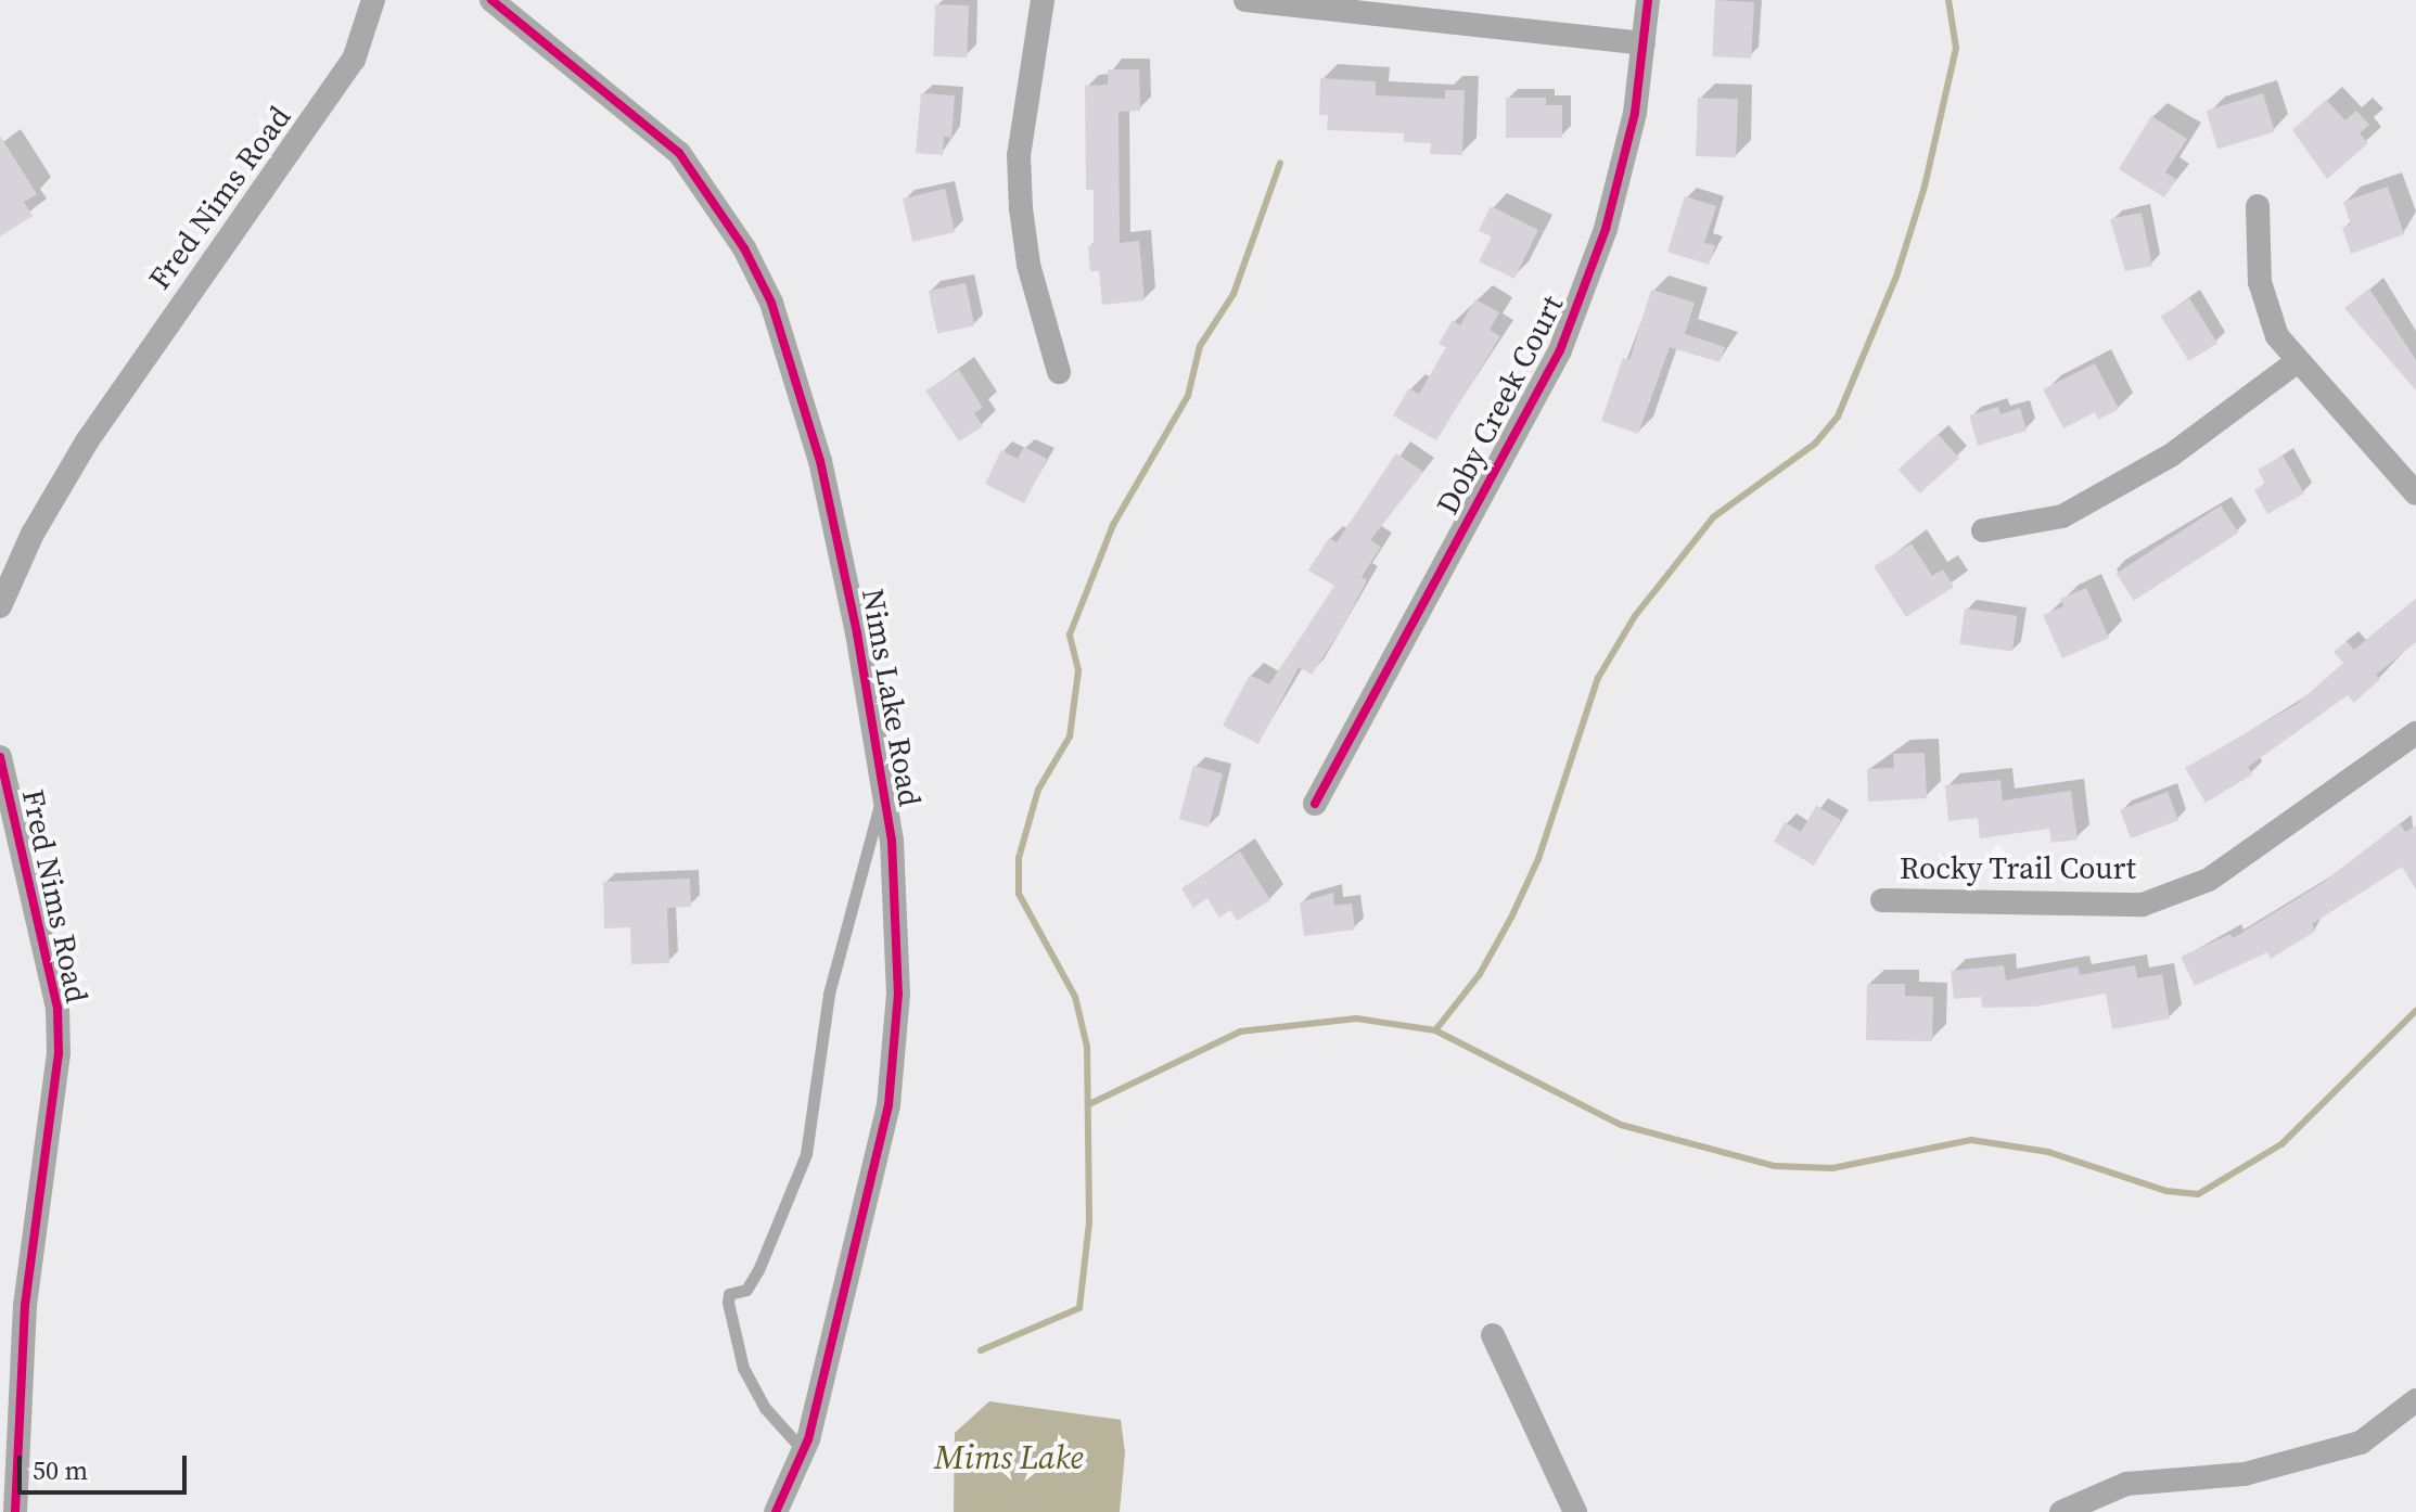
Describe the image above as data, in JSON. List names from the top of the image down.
{
  "streets": {
    "street": [
      "Fred Nims Road",
      "Doby Creek Court",
      "Nims Lake Road",
      "Rocky Trail Court"
    ]
  },
  "water": ["Mims Lake"],
  "scale_bar": "50 m"
}
